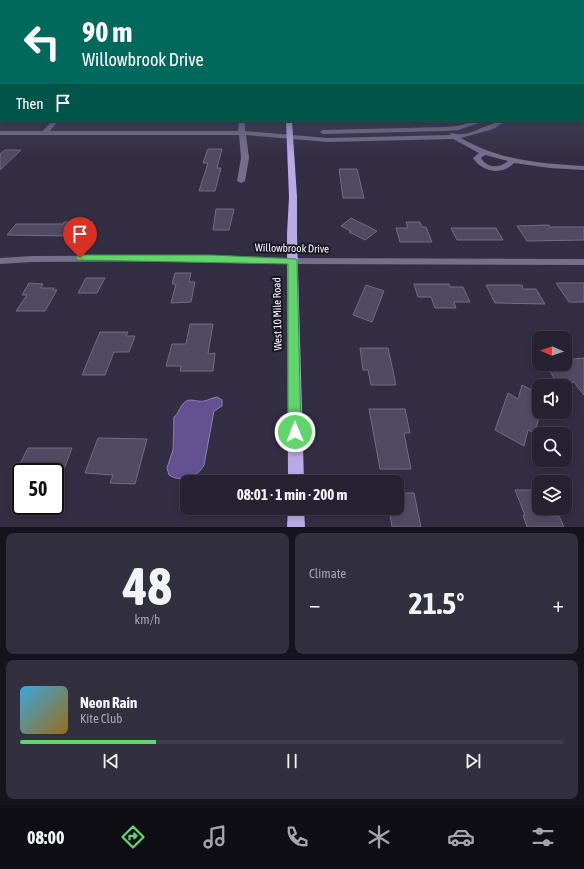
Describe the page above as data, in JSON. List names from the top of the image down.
{
  "streets": {
    "main road": ["West 10 Mile Road"],
    "street": ["Willowbrook Drive"]
  },
  "crossings": [
    ["Willowbrook Drive", "West 10 Mile Road"]
  ],
  "north": "left",
  "page": {
    "turn": ["90 m", "Willowbrook Drive"],
    "then": "Then",
    "limit": "50",
    "trip": "08:01 · 1 min · 200 m",
    "tile": [
      ["48", "km/h"],
      "Climate"
    ],
    "heat": ["−", "21.5°", "+"],
    "song": ["Neon Rain", "Kite Club"],
    "tabs": "08:00"
  }
}
